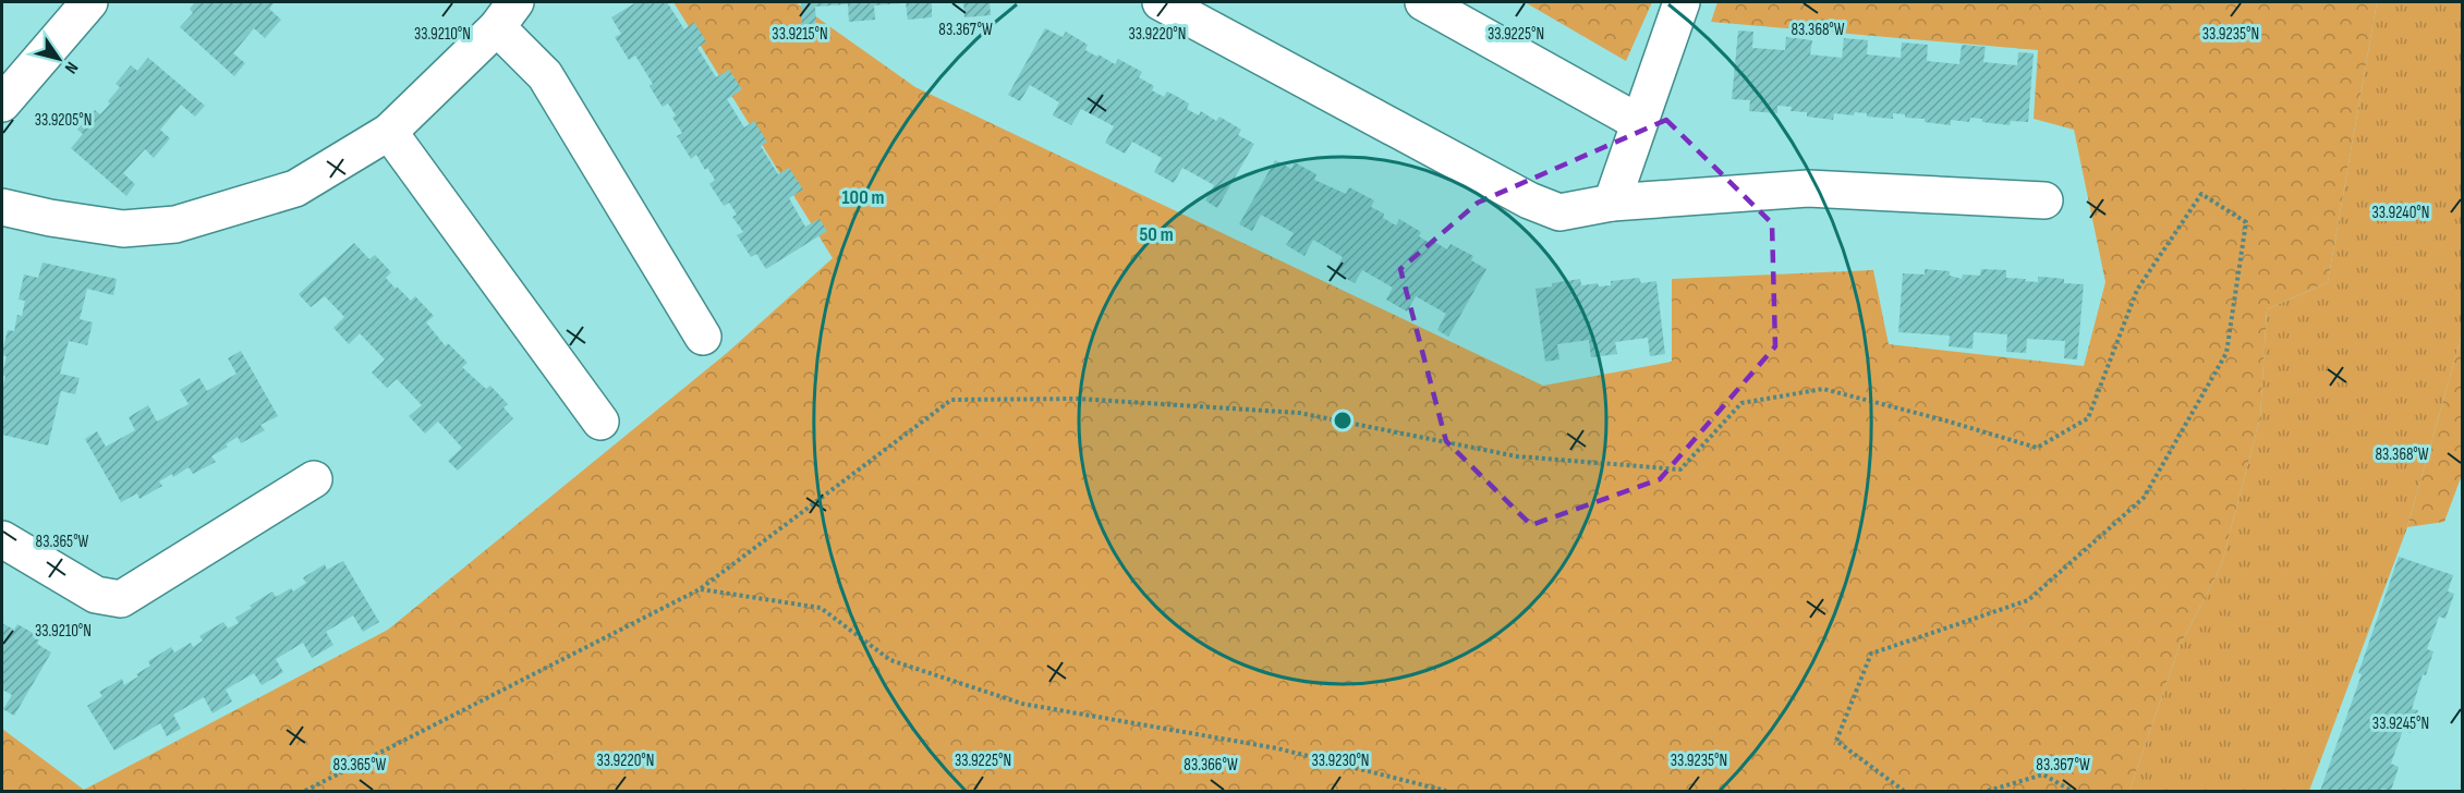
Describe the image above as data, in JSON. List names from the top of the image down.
{
  "north": "bottom right",
  "coordinates": [
    "83.367°W",
    "83.368°W",
    "33.9210°N",
    "33.9215°N",
    "33.9220°N",
    "33.9225°N",
    "33.9235°N",
    "33.9205°N",
    "33.9240°N",
    "83.365°W",
    "33.9245°N",
    "33.9230°N",
    "83.366°W"
  ],
  "rings": ["100 m", "50 m"]
}
